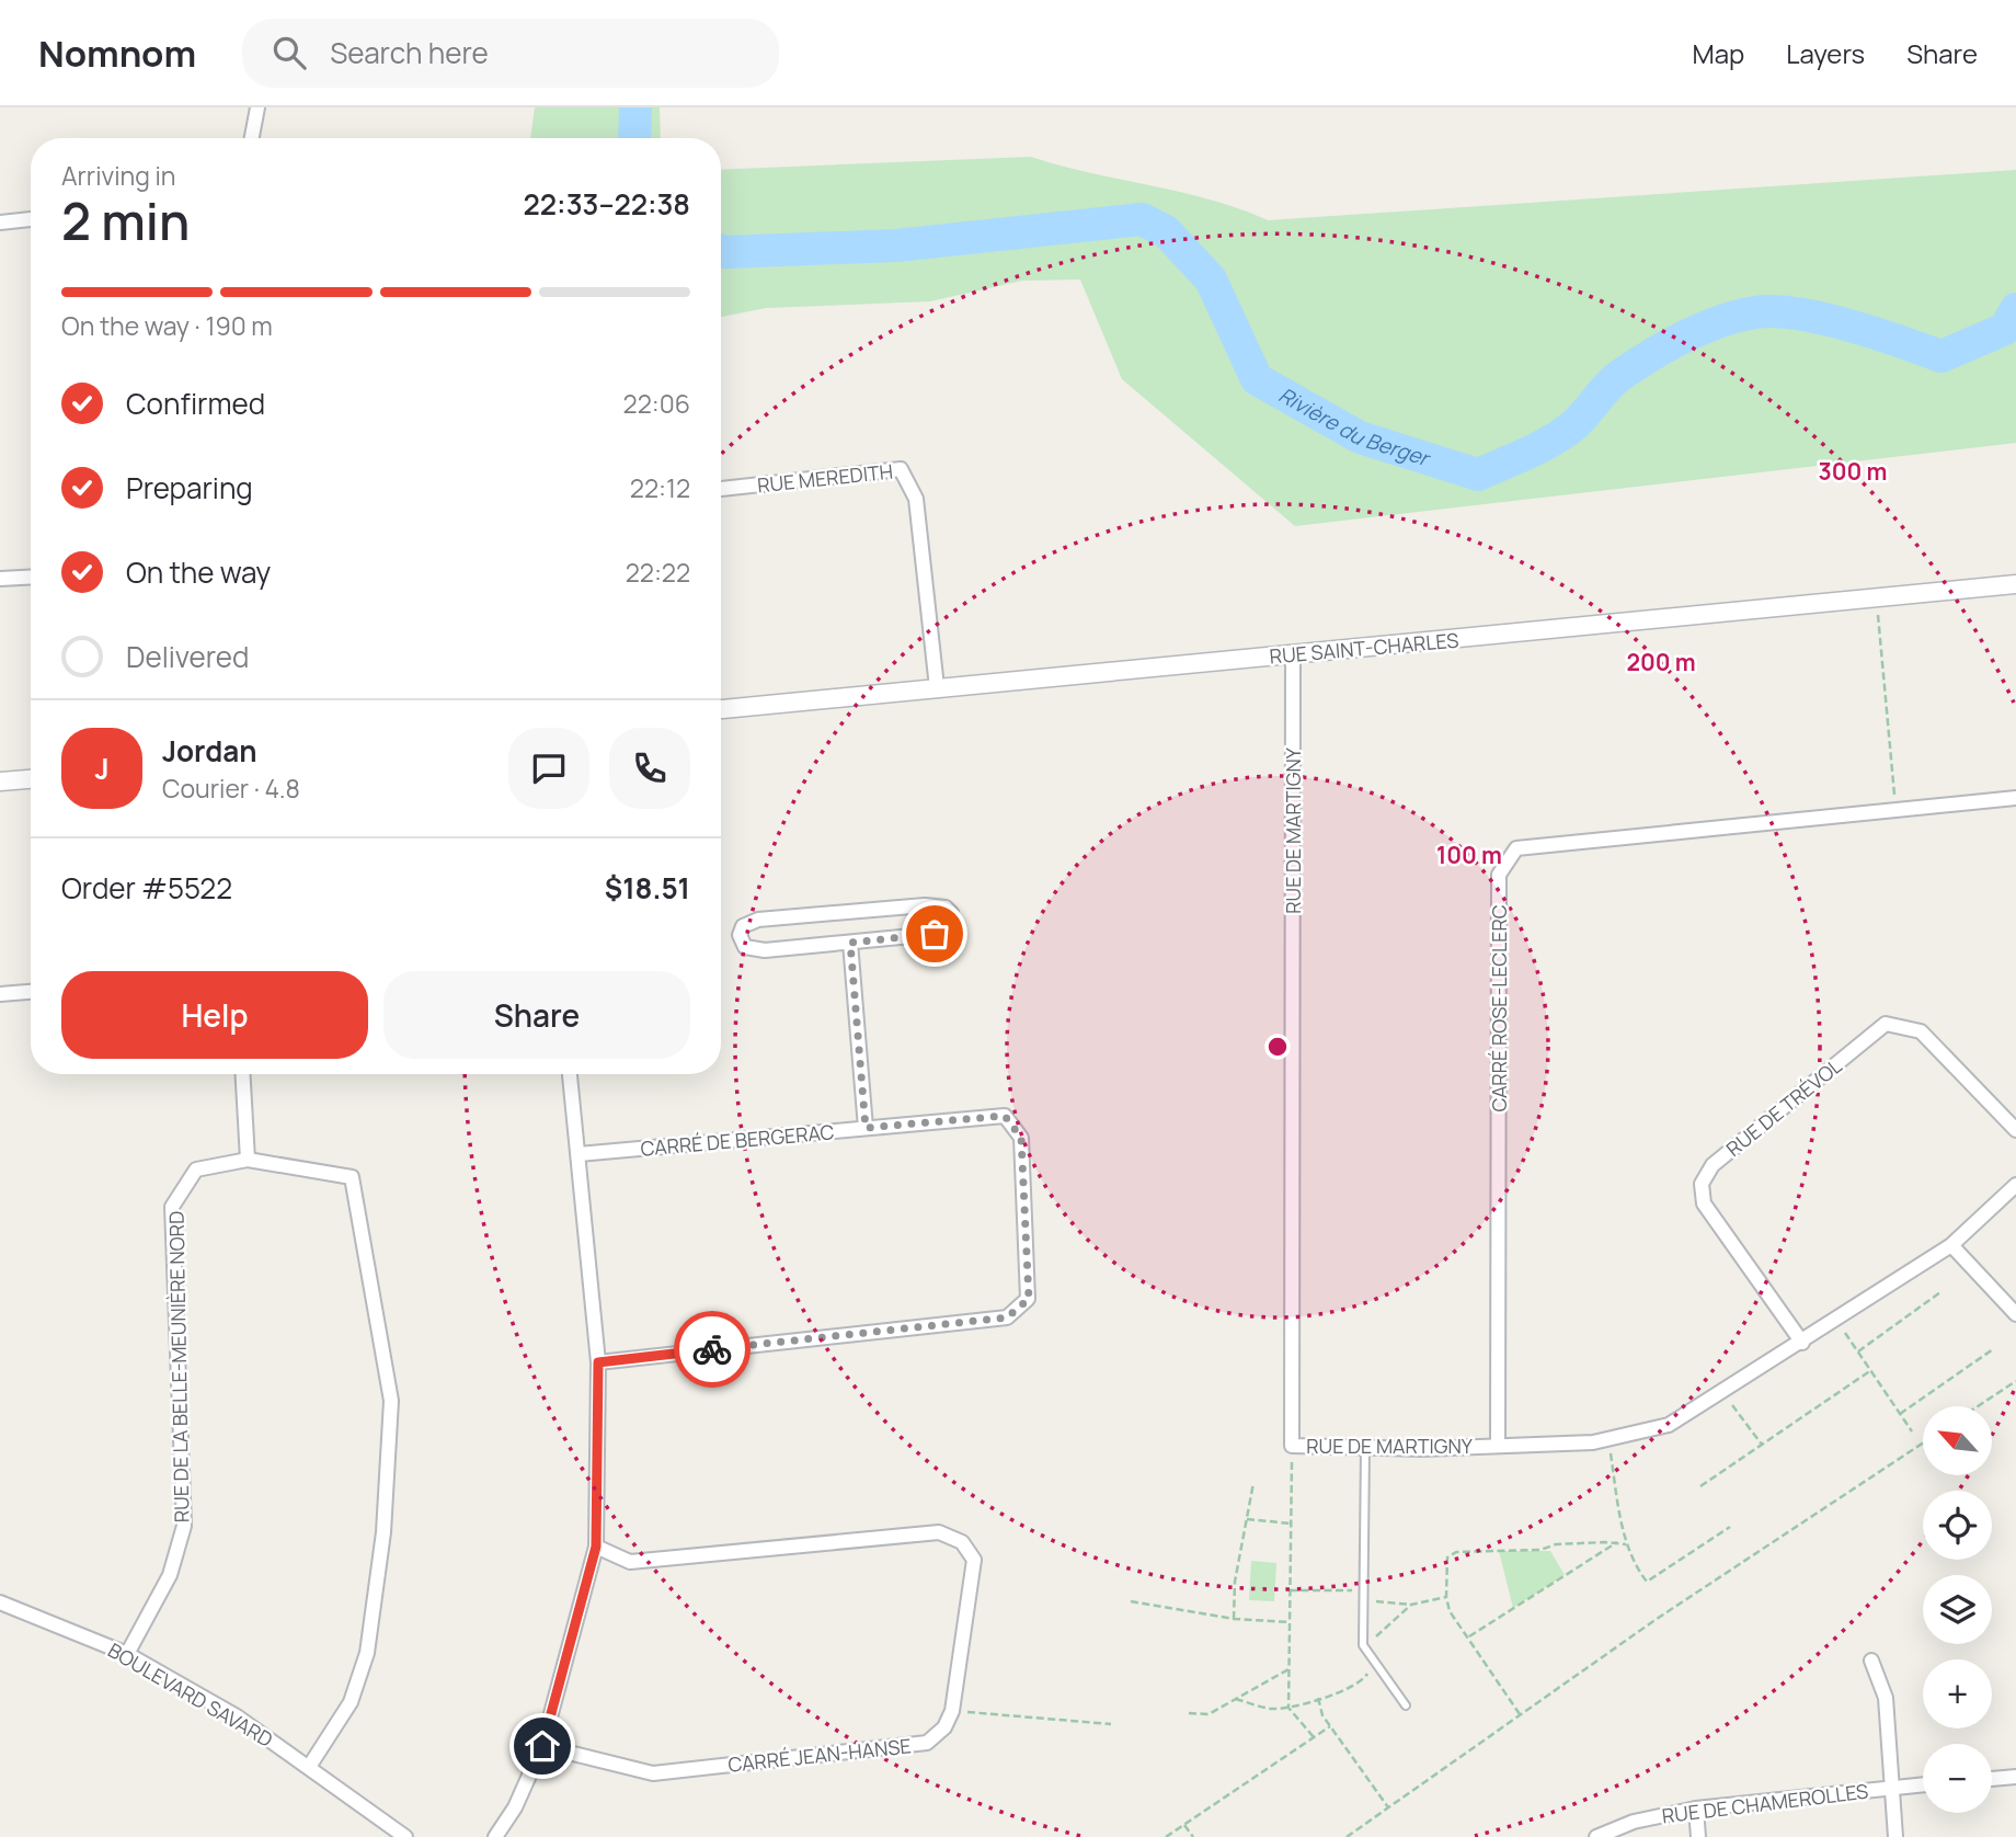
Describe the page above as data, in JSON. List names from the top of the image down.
{
  "streets": {
    "street": [
      "RUE MEREDITH",
      "RUE SAINT-CHARLES",
      "RUE DE MARTIGNY",
      "CARRÉ ROSE-LECLERC",
      "RUE DE TRÉVOL",
      "CARRÉ DE BERGERAC",
      "RUE DE LA BELLE-MEUNIÈRE NORD",
      "BOULEVARD SAVARD",
      "CARRÉ JEAN-HANSE",
      "RUE DE CHAMEROLLES"
    ]
  },
  "crossings": [
    ["RUE MEREDITH", "RUE SAINT-CHARLES"],
    ["RUE SAINT-CHARLES", "RUE DE MARTIGNY"],
    ["RUE DE MARTIGNY", "CARRÉ ROSE-LECLERC"],
    ["RUE DE MARTIGNY", "RUE DE TRÉVOL"],
    ["RUE DE LA BELLE-MEUNIÈRE NORD", "BOULEVARD SAVARD"]
  ],
  "water": ["Rivière du Berger"],
  "north": "top left",
  "page": {
    "header": "Nomnom",
    "search": "Search here",
    "nav": ["Map", "Layers", "Share"],
    "heading": ["2 min", "Arriving in", "22:33–22:38"],
    "panel": [
      "Jordan",
      "Courier · 4.8",
      "Order #5522",
      "$18.51"
    ],
    "bar": "On the way · 190 m",
    "list": [
      ["Confirmed", "22:06"],
      ["Preparing", "22:12"],
      ["On the way", "22:22"],
      "Delivered"
    ],
    "round": "J",
    "buttons": ["Help", "Share"],
    "map_buttons": ["+", "−"]
  },
  "rings": ["300 m", "200 m", "100 m"]
}
